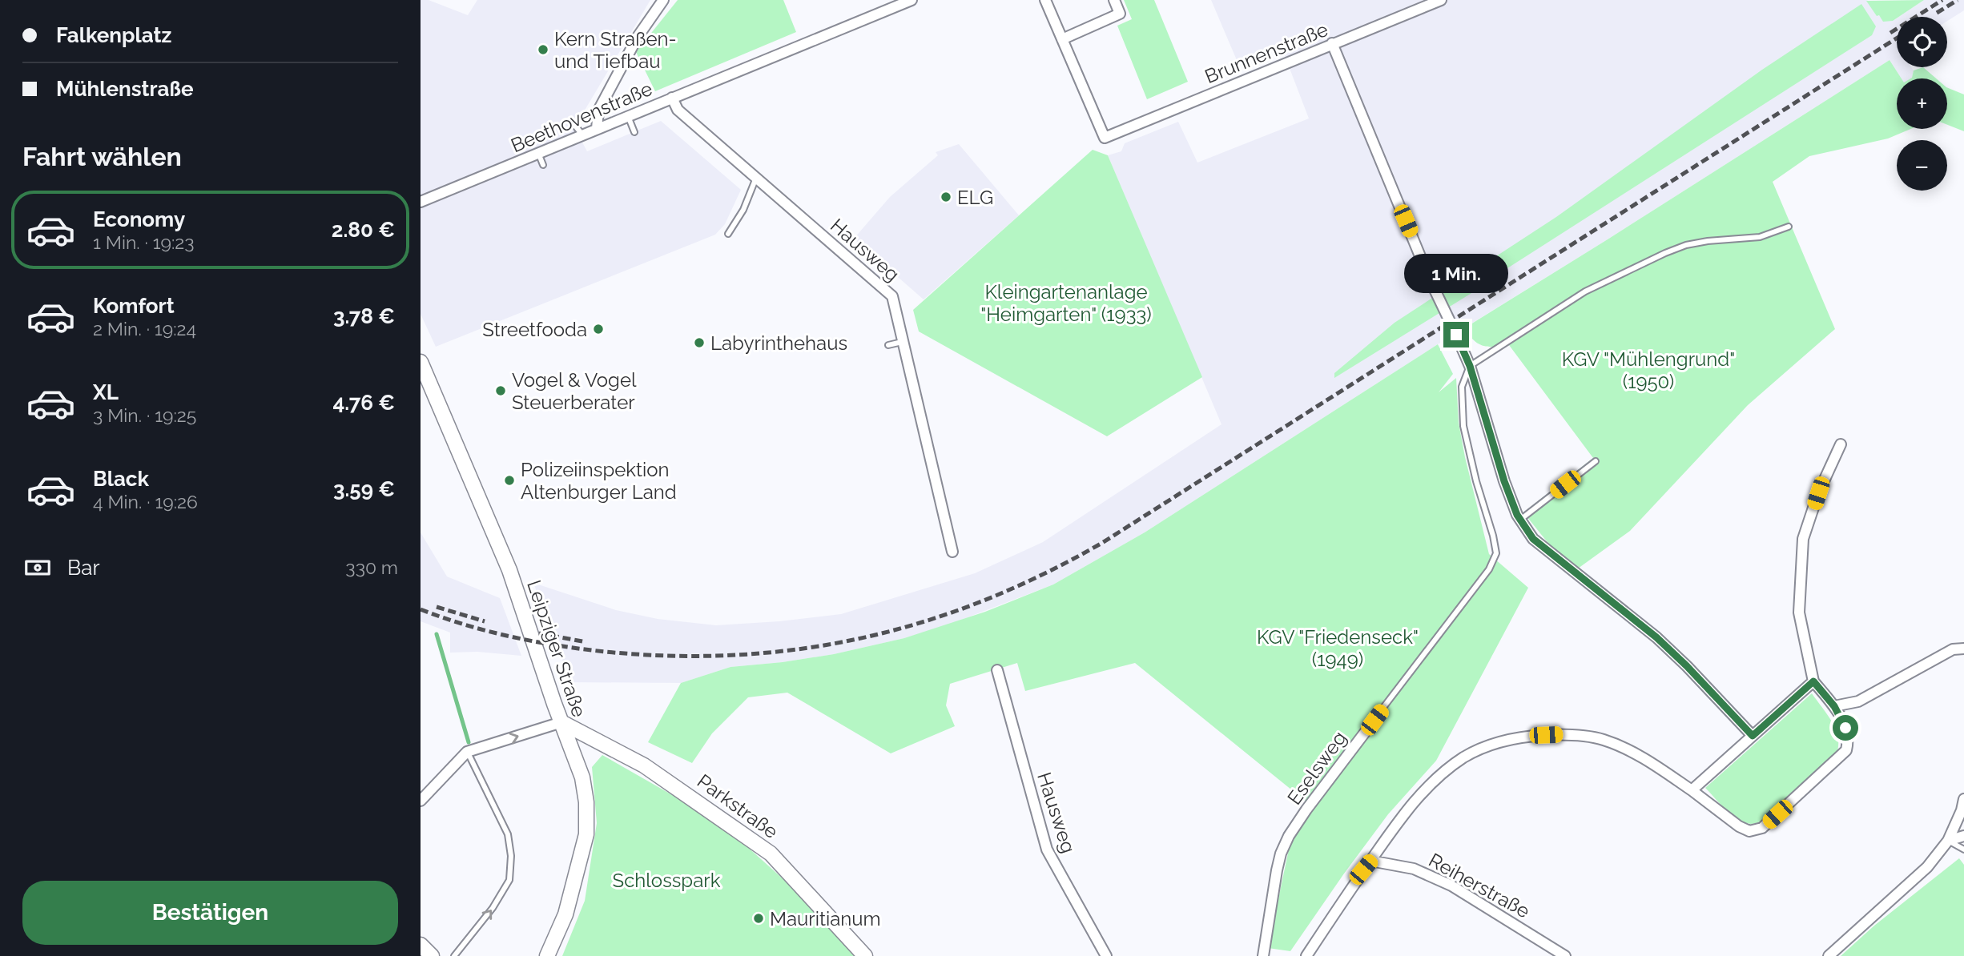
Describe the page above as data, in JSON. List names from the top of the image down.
{
  "streets": {
    "street": [
      "Brunnenstraße",
      "Beethovenstraße",
      "Hausweg",
      "Leipziger Straße",
      "Eselsweg",
      "Parkstraße",
      "Reiherstraße"
    ]
  },
  "crossings": [
    ["Beethovenstraße", "Hausweg"],
    ["Leipziger Straße", "Parkstraße"]
  ],
  "parks": [
    "Kleingartenanlage \"Heimgarten\" (1933)",
    "KGV \"Mühlengrund\" (1950)",
    "KGV \"Friedenseck\" (1949)",
    "Schlosspark"
  ],
  "places": [
    "Kern Straßen- und Tiefbau",
    "ELG",
    "Streetfooda",
    "Labyrinthehaus",
    "Vogel & Vogel Steuerberater",
    "Polizeiinspektion Altenburger Land",
    "Mauritianum"
  ],
  "page": {
    "banner": ["Falkenplatz", "Mühlenstraße"],
    "map_buttons": ["+", "−"],
    "heading": "Fahrt wählen",
    "list": [
      {
        "name": "Economy",
        "note": "1 Min. · 19:23",
        "value": "2.80 €"
      },
      {
        "name": "Komfort",
        "note": "2 Min. · 19:24",
        "value": "3.78 €"
      },
      {
        "name": "XL",
        "note": "3 Min. · 19:25",
        "value": "4.76 €"
      },
      {
        "name": "Black",
        "note": "4 Min. · 19:26",
        "value": "3.59 €"
      }
    ],
    "bubble": "1 Min.",
    "pay": ["Bar", "330 m"],
    "buttons": "Bestätigen"
  }
}
